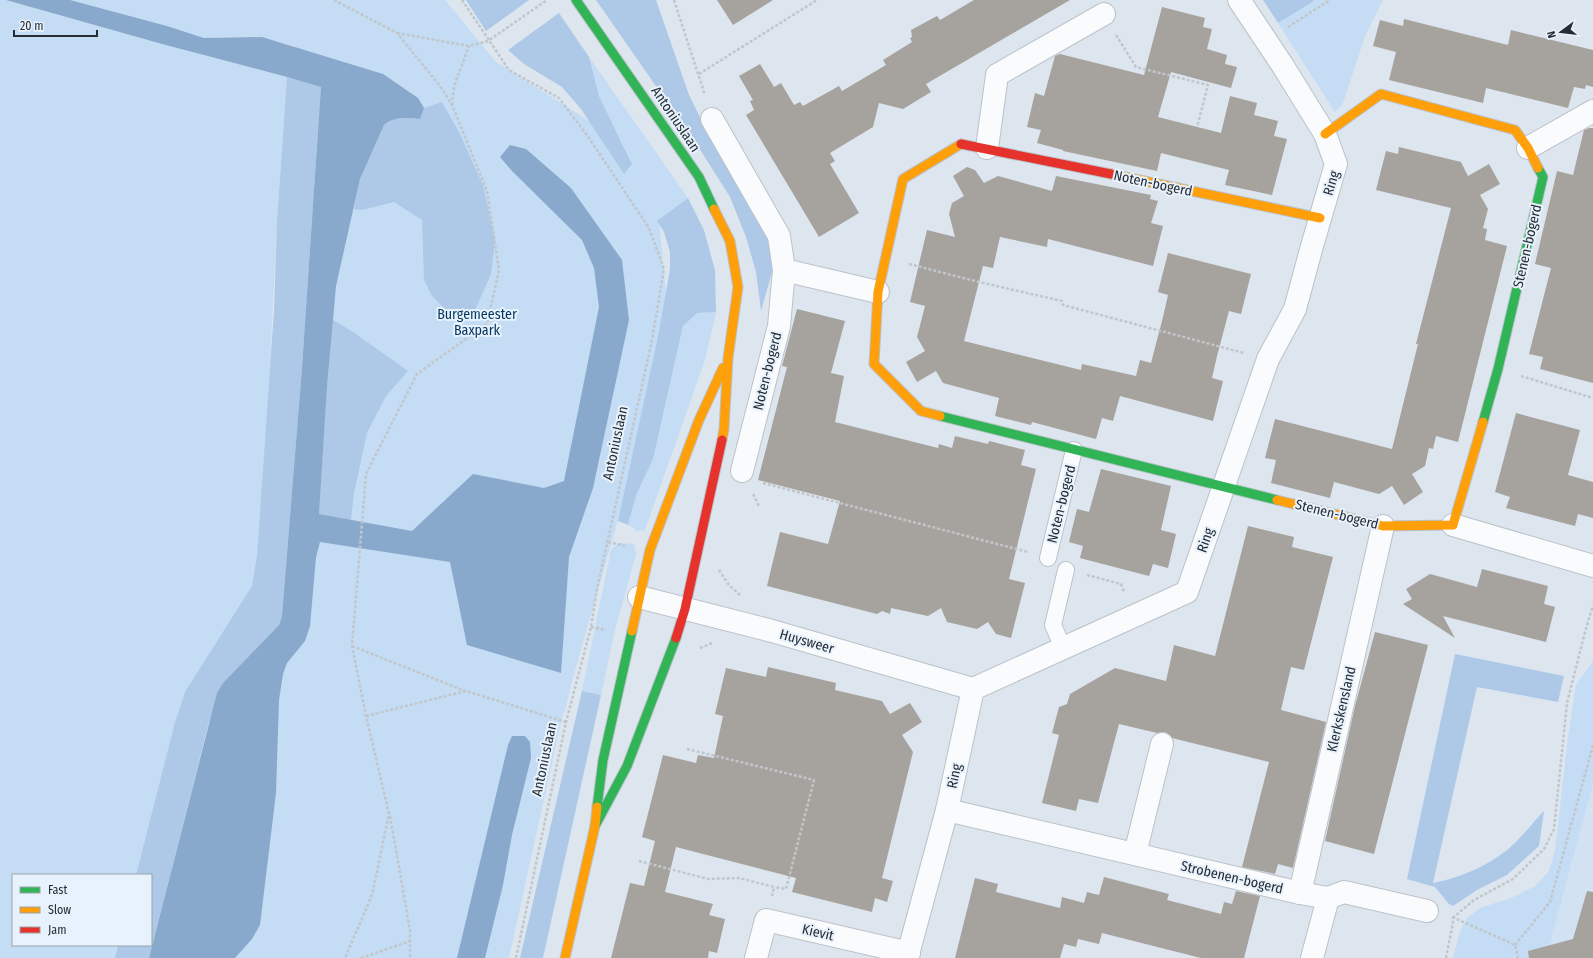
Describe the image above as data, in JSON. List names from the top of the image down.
{
  "streets": {
    "street": [
      "Antoniuslaan",
      "Noten-bogerd",
      "Ring",
      "Stenen-bogerd",
      "Huysweer",
      "Klerkskensland",
      "Strobenen-bogerd",
      "Kievit"
    ]
  },
  "crossings": [
    ["Antoniuslaan", "Huysweer"],
    ["Noten-bogerd", "Ring"],
    ["Noten-bogerd", "Stenen-bogerd"],
    ["Ring", "Stenen-bogerd"],
    ["Ring", "Huysweer"],
    ["Ring", "Strobenen-bogerd"],
    ["Ring", "Kievit"],
    ["Stenen-bogerd", "Klerkskensland"],
    ["Klerkskensland", "Strobenen-bogerd"]
  ],
  "parks": ["Burgemeester Baxpark"],
  "legend": ["Fast", "Slow", "Jam"],
  "scale_bar": "20 m",
  "north": "left"
}
